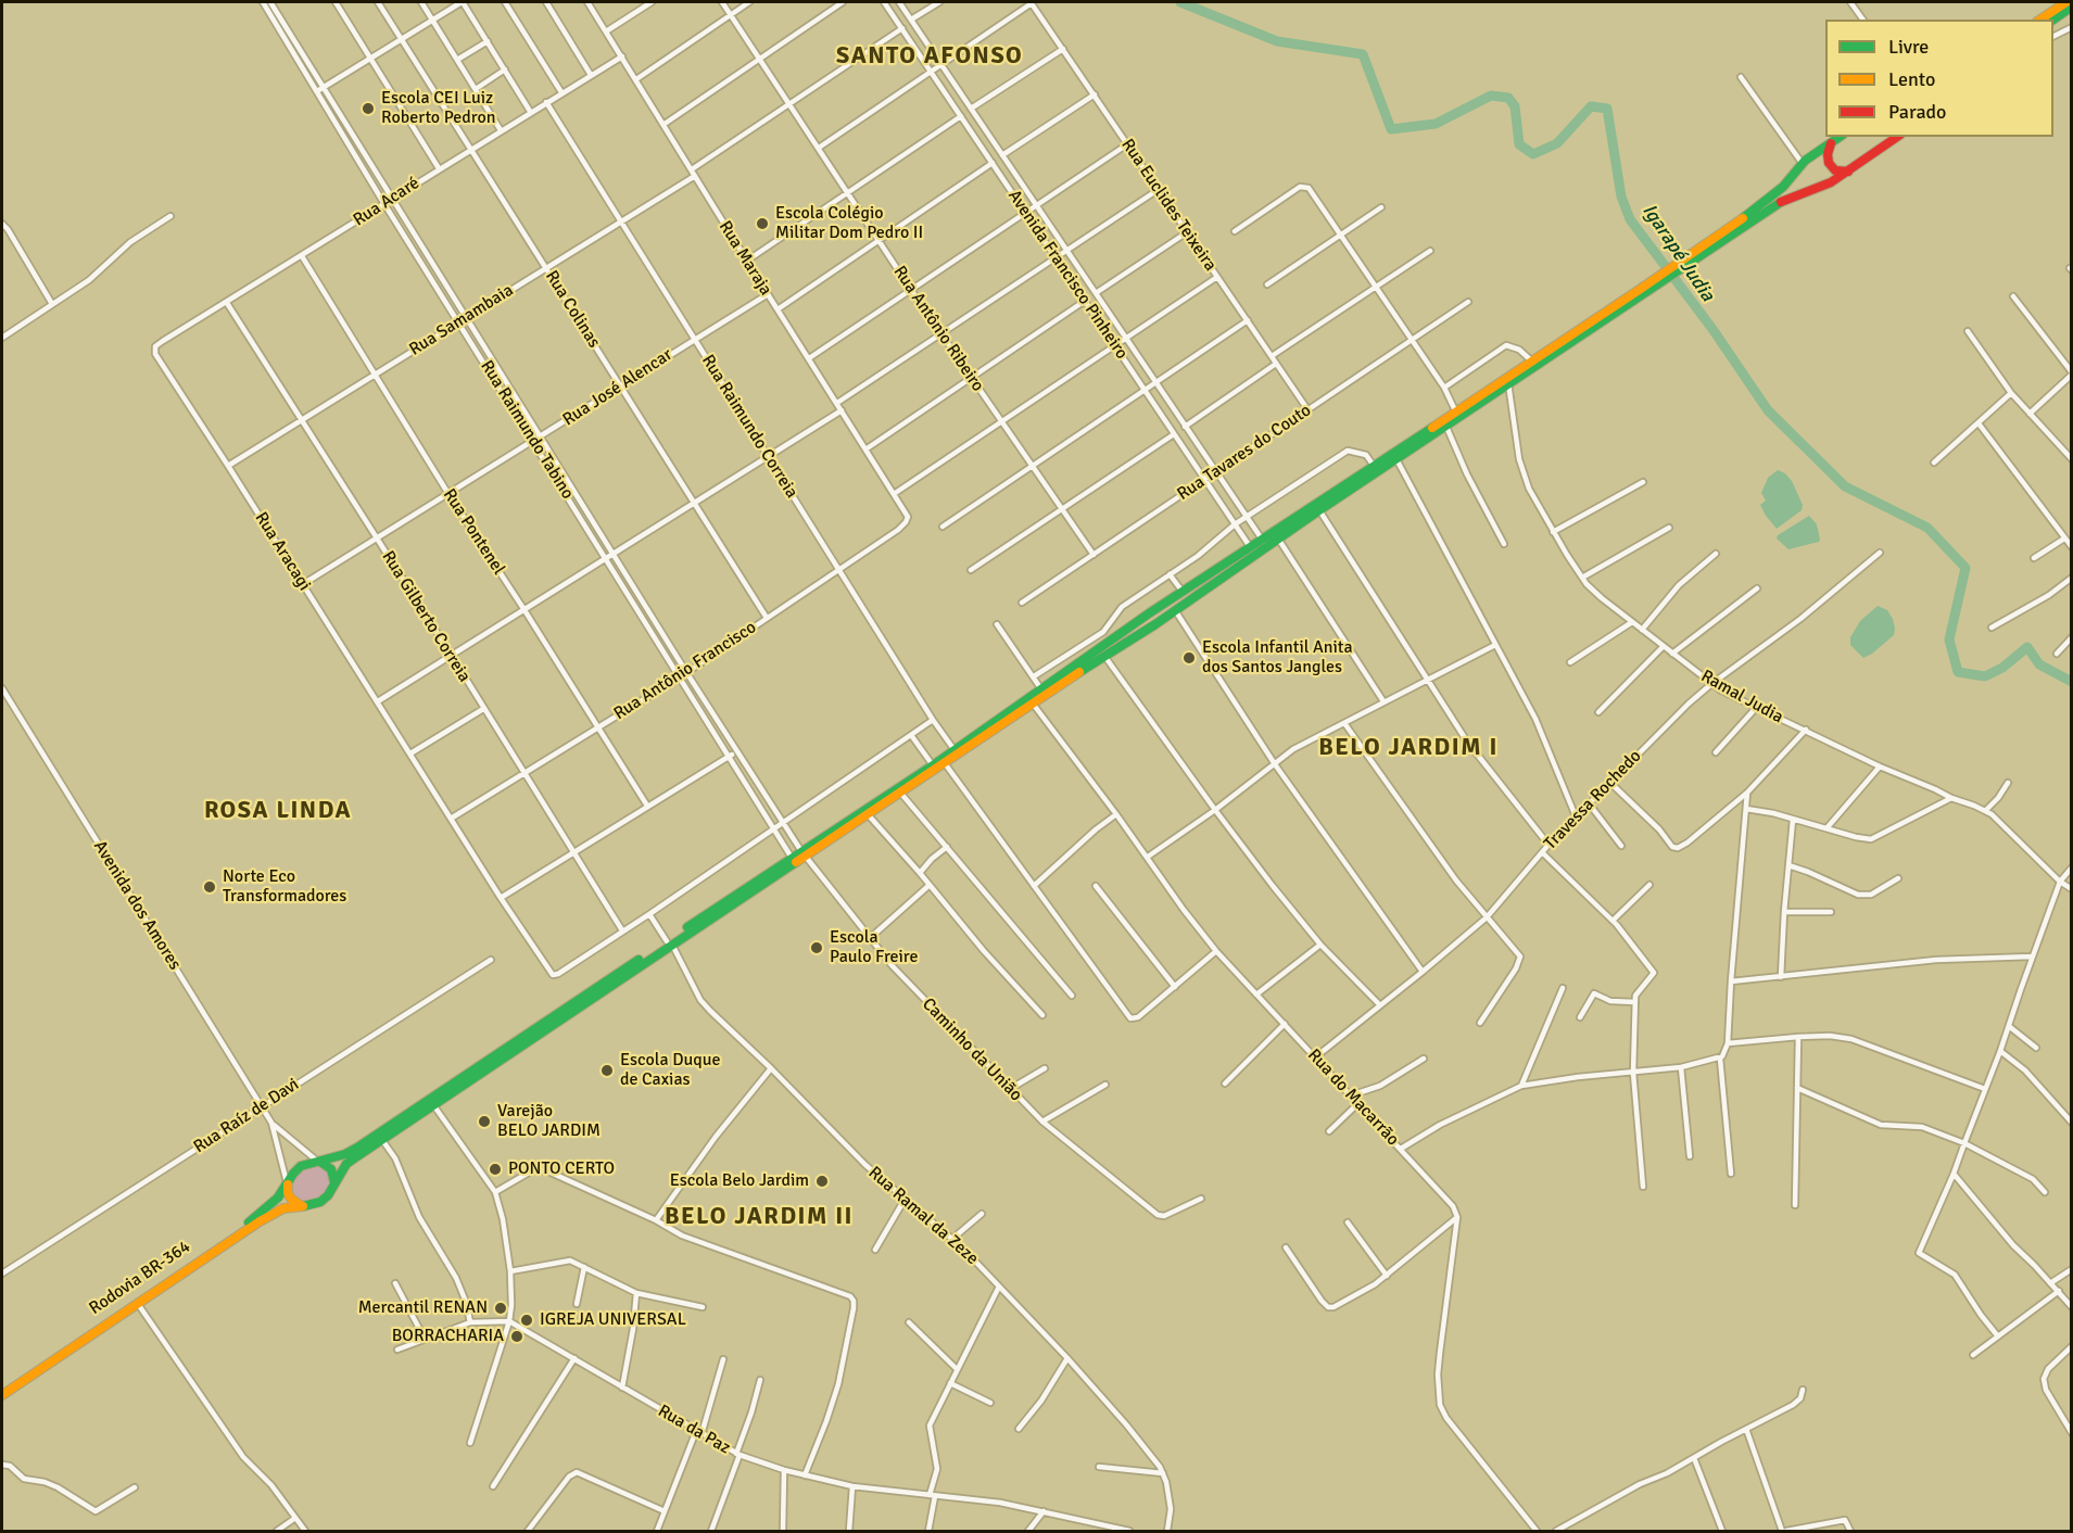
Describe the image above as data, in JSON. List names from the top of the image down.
{
  "streets": {
    "highway": ["Rodovia BR-364"],
    "street": [
      "Rua Acaré",
      "Rua Euclides Teixeira",
      "Rua Maraja",
      "Avenida Francisco Pinheiro",
      "Rua Colinas",
      "Rua Samambaia",
      "Rua Antônio Ribeiro",
      "Rua José Alencar",
      "Rua Raimundo Correia",
      "Rua Raimundo Tabino",
      "Rua Tavares do Couto",
      "Rua Pontenel",
      "Rua Aracagi",
      "Rua Gilberto Correia",
      "Rua Antônio Francisco",
      "Ramal Judia",
      "Travessa Rochedo",
      "Avenida dos Amores",
      "Caminho da União",
      "Rua do Macarrão",
      "Rua Raíz de Davi",
      "Rua Ramal da Zeze",
      "Rua da Paz"
    ]
  },
  "crossings": [
    ["Rua Acaré", "Rua Maraja"],
    ["Rua Acaré", "Rua Colinas"],
    ["Rua Acaré", "Rua Raimundo Correia"],
    ["Rua Acaré", "Rua Raimundo Tabino"],
    ["Rua Acaré", "Rua Pontenel"],
    ["Rua Acaré", "Rua Aracagi"],
    ["Rua Acaré", "Rua Gilberto Correia"],
    ["Rua Euclides Teixeira", "Rua Tavares do Couto"],
    ["Rua Maraja", "Rua Samambaia"],
    ["Rua Maraja", "Rua José Alencar"],
    ["Rua Maraja", "Rua Antônio Francisco"],
    ["Avenida Francisco Pinheiro", "Rua Tavares do Couto"],
    ["Rua Colinas", "Rua Samambaia"],
    ["Rua Colinas", "Rua José Alencar"],
    ["Rua Colinas", "Rua Antônio Francisco"],
    ["Rua Samambaia", "Rua Raimundo Correia"],
    ["Rua Samambaia", "Rua Raimundo Tabino"],
    ["Rua Samambaia", "Rua Pontenel"],
    ["Rua Samambaia", "Rua Aracagi"],
    ["Rua Samambaia", "Rua Gilberto Correia"],
    ["Rua Antônio Ribeiro", "Rua Tavares do Couto"],
    ["Rua José Alencar", "Rua Raimundo Correia"],
    ["Rua José Alencar", "Rua Raimundo Tabino"],
    ["Rua José Alencar", "Rua Pontenel"],
    ["Rua José Alencar", "Rua Aracagi"],
    ["Rua José Alencar", "Rua Gilberto Correia"],
    ["Rua Raimundo Correia", "Rua Antônio Francisco"],
    ["Rua Raimundo Tabino", "Rua Antônio Francisco"],
    ["Rua Raimundo Tabino", "Caminho da União"],
    ["Rua Pontenel", "Rua Antônio Francisco"],
    ["Rua Aracagi", "Rua Gilberto Correia"],
    ["Rua Aracagi", "Rua Antônio Francisco"],
    ["Rua Gilberto Correia", "Rua Antônio Francisco"],
    ["Ramal Judia", "Travessa Rochedo"],
    ["Travessa Rochedo", "Rua do Macarrão"],
    ["Avenida dos Amores", "Rua Raíz de Davi"],
    ["Avenida dos Amores", "Rodovia BR-364"]
  ],
  "districts": [
    "SANTO AFONSO",
    "BELO JARDIM I",
    "ROSA LINDA",
    "BELO JARDIM II"
  ],
  "water": ["Igarapé Judia"],
  "places": [
    "Escola CEI Luiz Roberto Pedron",
    "Escola Colégio Militar Dom Pedro II",
    "Escola Infantil Anita dos Santos Jangles",
    "Norte Eco Transformadores",
    "Escola Paulo Freire",
    "Escola Duque de Caxias",
    "Varejão BELO JARDIM",
    "PONTO CERTO",
    "Escola Belo Jardim",
    "Mercantil RENAN",
    "IGREJA UNIVERSAL",
    "BORRACHARIA"
  ],
  "legend": ["Livre", "Lento", "Parado"]
}
